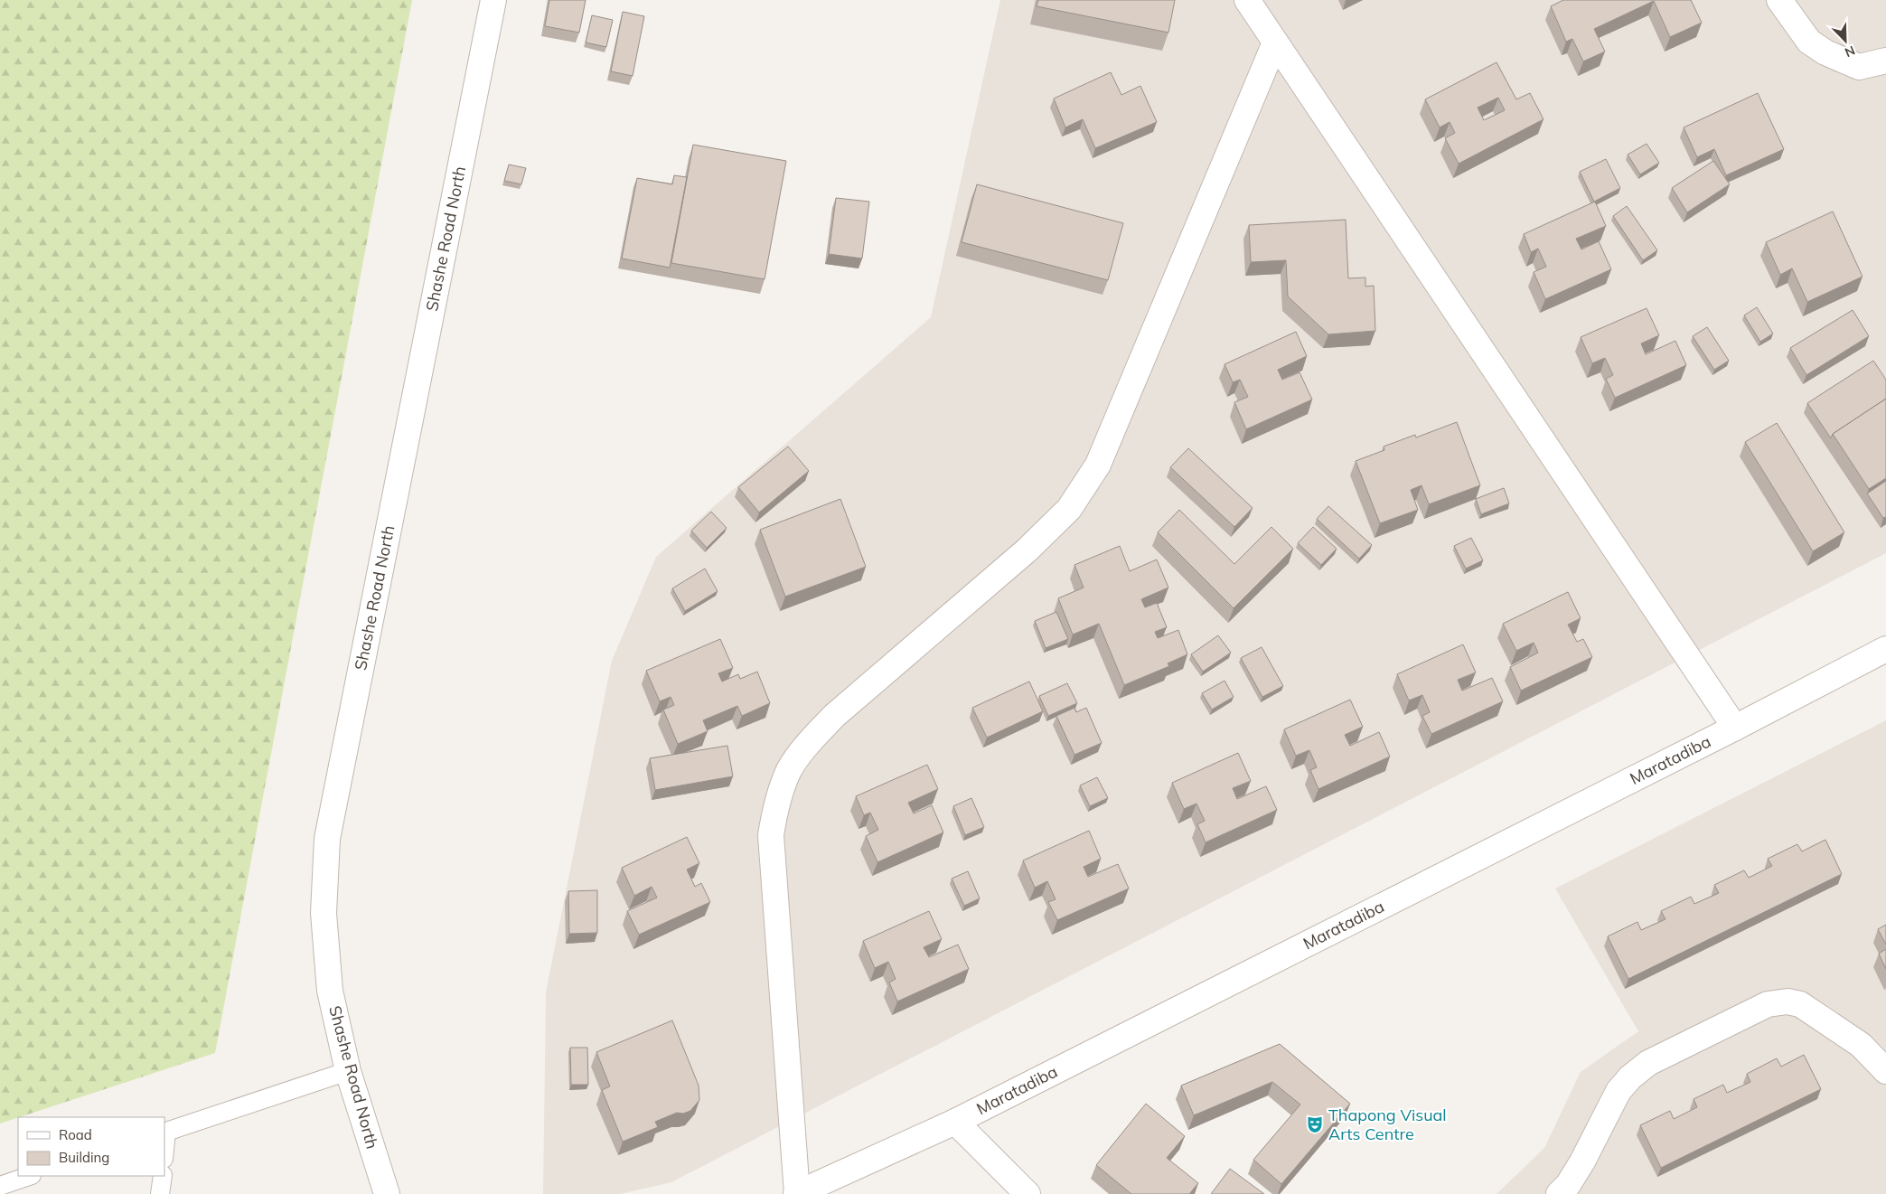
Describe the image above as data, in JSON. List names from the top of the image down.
{
  "streets": {
    "street": ["Shashe Road North", "Maratadiba"]
  },
  "places": {
    "theatre": ["Thapong Visual Arts Centre"]
  },
  "legend": ["Road", "Building"],
  "north": "bottom right"
}
